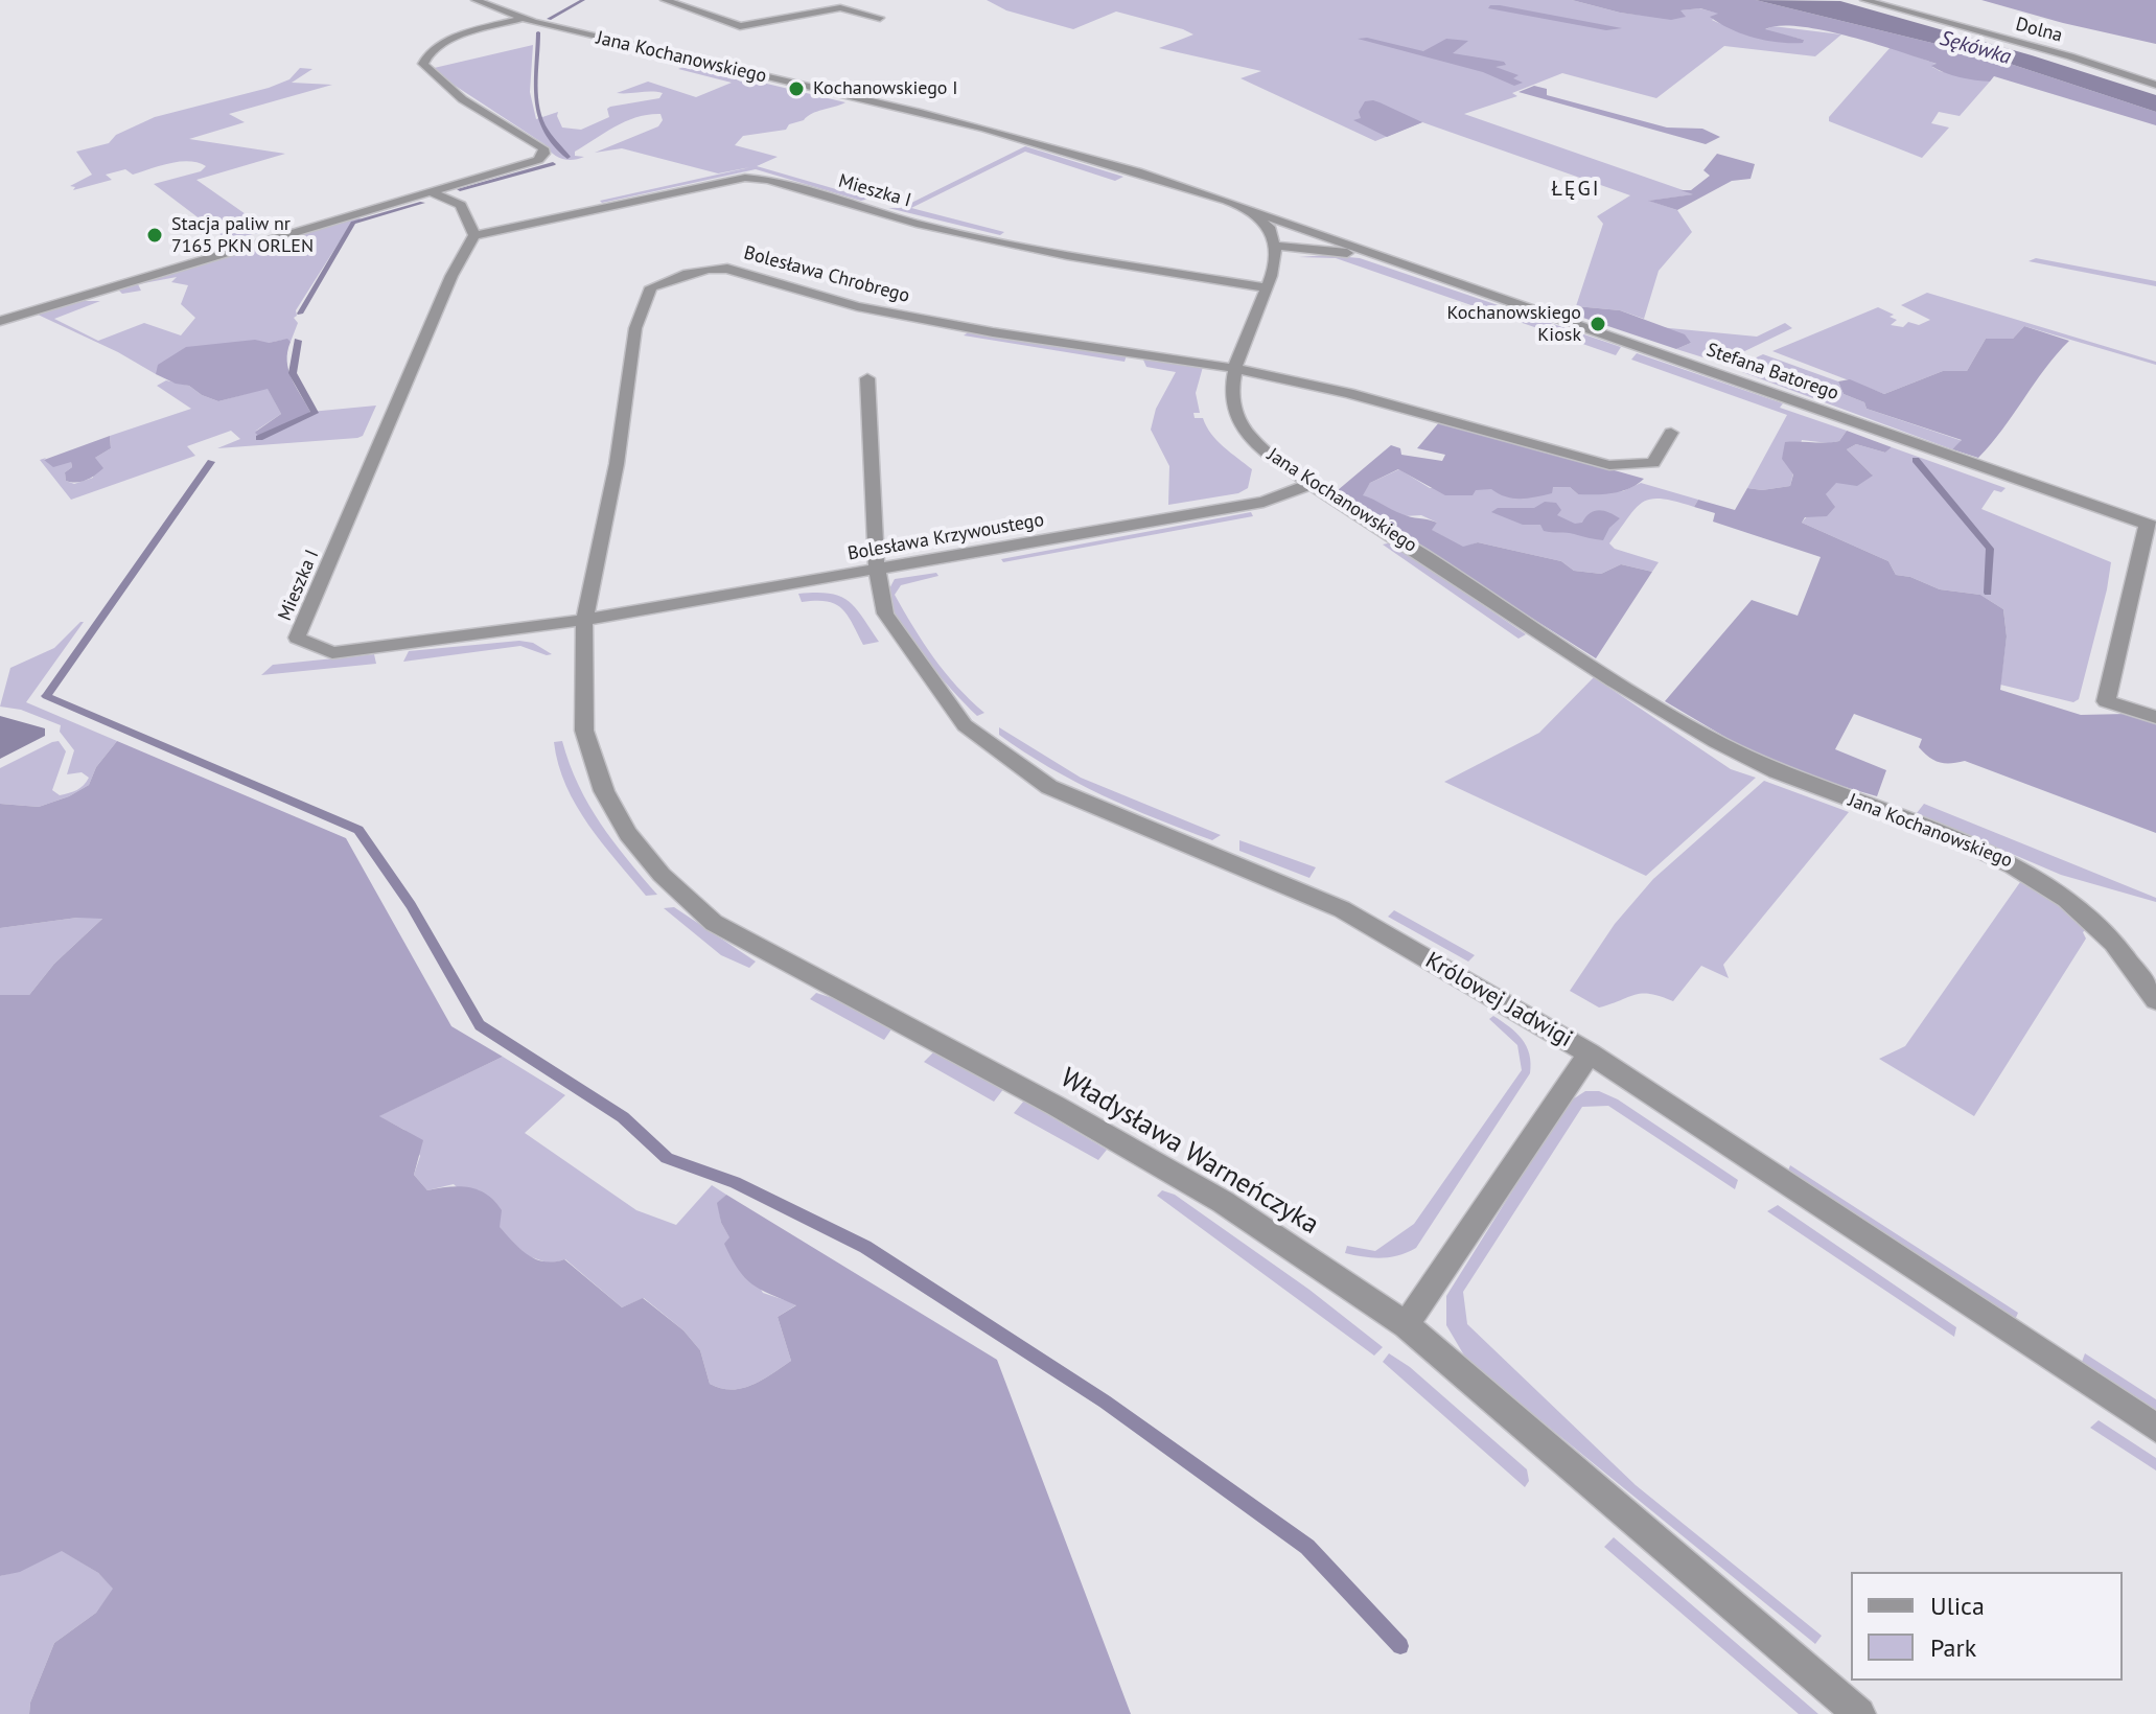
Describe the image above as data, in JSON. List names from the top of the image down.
{
  "streets": {
    "street": [
      "Dolna",
      "Jana Kochanowskiego",
      "Mieszka I",
      "Bolesława Chrobrego",
      "Stefana Batorego",
      "Bolesława Krzywoustego",
      "Królowej Jadwigi",
      "Władysława Warneńczyka"
    ]
  },
  "crossings": [
    ["Jana Kochanowskiego", "Mieszka I"],
    ["Jana Kochanowskiego", "Bolesława Chrobrego"],
    ["Jana Kochanowskiego", "Stefana Batorego"],
    ["Jana Kochanowskiego", "Bolesława Krzywoustego"],
    ["Mieszka I", "Bolesława Chrobrego"],
    ["Mieszka I", "Bolesława Krzywoustego"],
    ["Mieszka I", "Władysława Warneńczyka"],
    ["Bolesława Chrobrego", "Bolesława Krzywoustego"],
    ["Bolesława Chrobrego", "Władysława Warneńczyka"],
    ["Bolesława Krzywoustego", "Królowej Jadwigi"],
    ["Bolesława Krzywoustego", "Władysława Warneńczyka"]
  ],
  "districts": ["ŁĘGI"],
  "water": ["Sękówka"],
  "places": ["Kochanowskiego I", "Stacja paliw nr 7165 PKN ORLEN", "Kochanowskiego Kiosk"],
  "legend": ["Ulica", "Park"]
}
